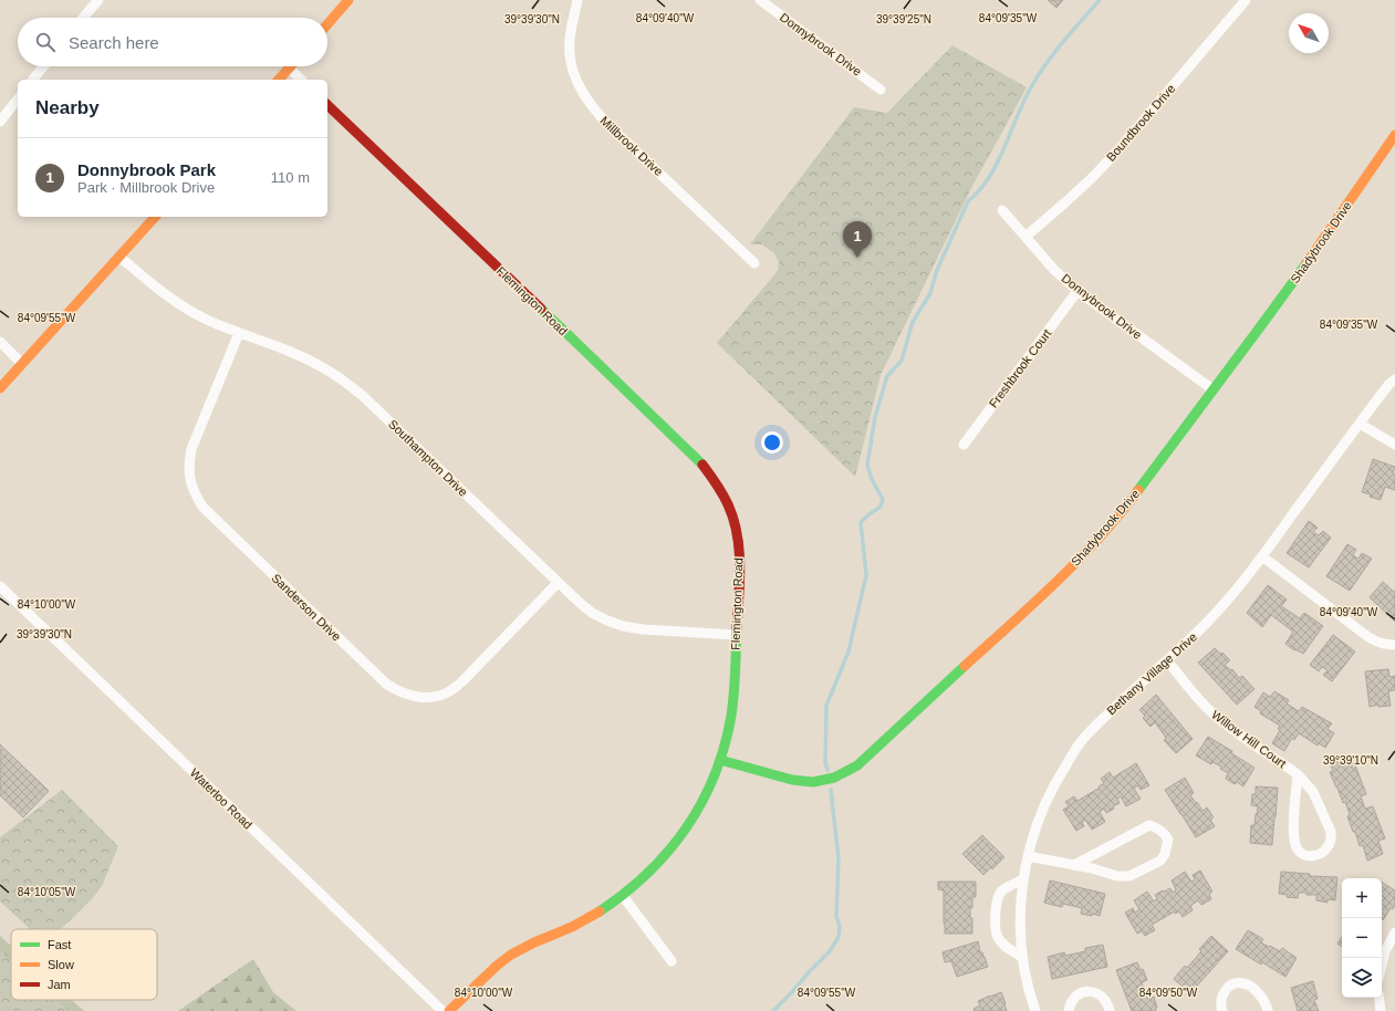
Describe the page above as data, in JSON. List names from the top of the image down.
{
  "streets": {
    "street": [
      "Donnybrook Drive",
      "Boundbrook Drive",
      "Millbrook Drive",
      "Shadybrook Drive",
      "Flemington Road",
      "Freshbrook Court",
      "Southampton Drive",
      "Sanderson Drive",
      "Bethany Village Drive",
      "Willow Hill Court",
      "Waterloo Road"
    ]
  },
  "crossings": [
    ["Donnybrook Drive", "Boundbrook Drive"],
    ["Donnybrook Drive", "Shadybrook Drive"],
    ["Donnybrook Drive", "Freshbrook Court"],
    ["Shadybrook Drive", "Flemington Road"],
    ["Flemington Road", "Southampton Drive"],
    ["Southampton Drive", "Sanderson Drive"],
    ["Bethany Village Drive", "Willow Hill Court"]
  ],
  "legend": ["Fast", "Slow", "Jam"],
  "north": "top left",
  "page": {
    "search": "Search here",
    "heading": "Nearby",
    "list": [
      {
        "mark": "1",
        "name": "Donnybrook Park",
        "note": "Park · Millbrook Drive",
        "value": "110 m"
      }
    ],
    "pins": "1",
    "map_buttons": ["+", "−"]
  },
  "coordinates": [
    "84°09'40\"W",
    "84°09'35\"W",
    "39°39'30\"N",
    "39°39'25\"N",
    "84°09'55\"W",
    "84°10'00\"W",
    "39°39'10\"N",
    "84°10'05\"W",
    "84°09'50\"W"
  ]
}
